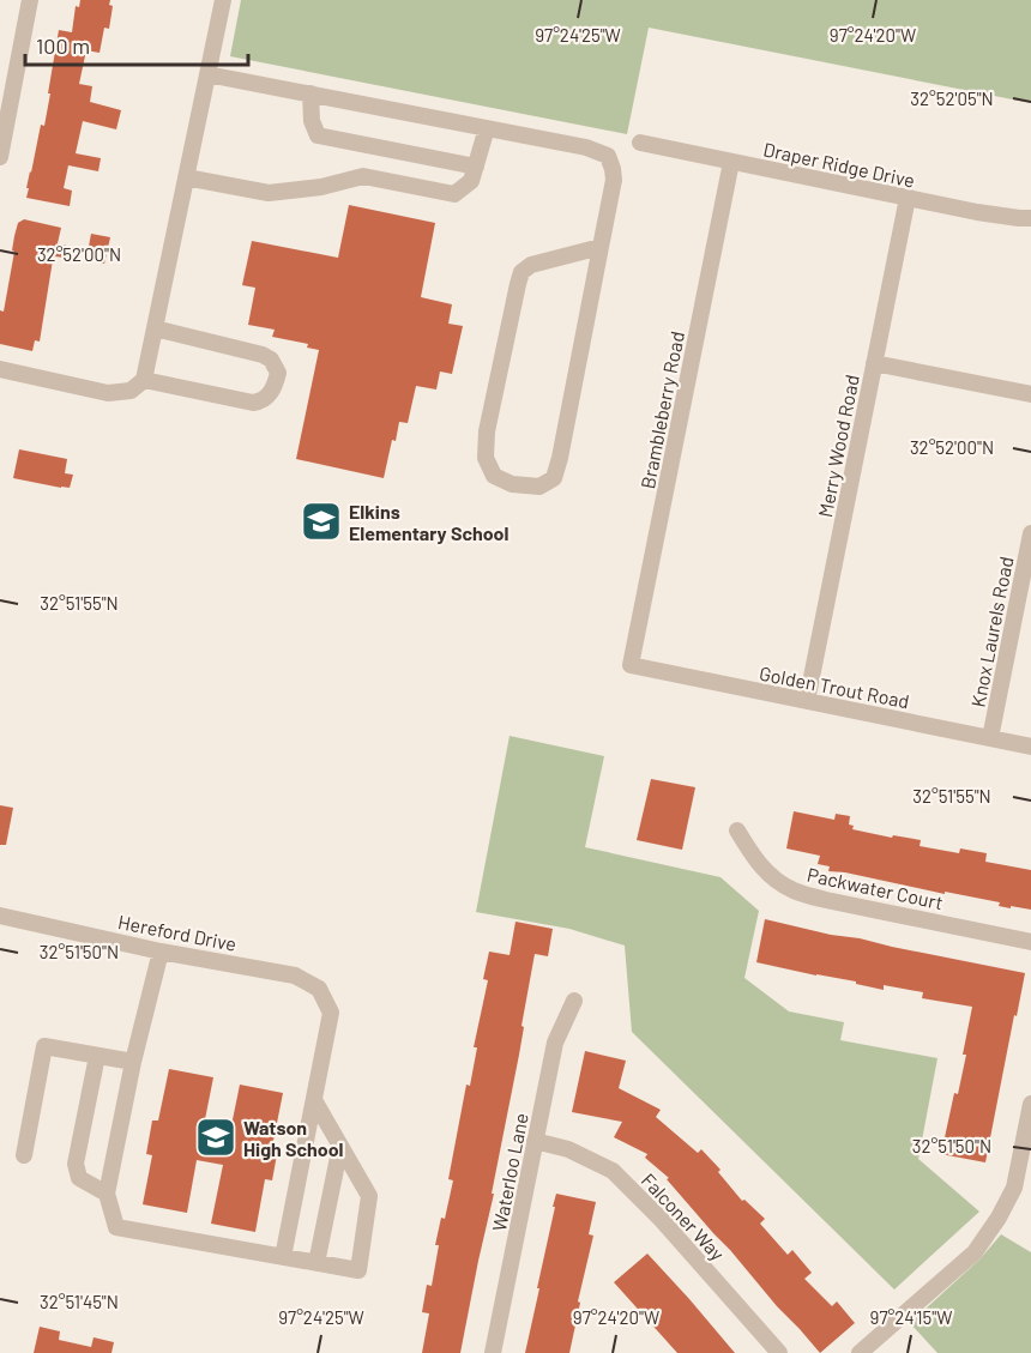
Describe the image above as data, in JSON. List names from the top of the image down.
{
  "streets": {
    "street": [
      "Draper Ridge Drive",
      "Brambleberry Road",
      "Merry Wood Road",
      "Knox Laurels Road",
      "Golden Trout Road",
      "Packwater Court",
      "Hereford Drive",
      "Waterloo Lane",
      "Falconer Way"
    ]
  },
  "crossings": [
    ["Draper Ridge Drive", "Brambleberry Road"],
    ["Draper Ridge Drive", "Merry Wood Road"],
    ["Brambleberry Road", "Golden Trout Road"],
    ["Merry Wood Road", "Golden Trout Road"],
    ["Knox Laurels Road", "Golden Trout Road"],
    ["Waterloo Lane", "Falconer Way"]
  ],
  "places": {
    "school or university": ["Elkins Elementary School", "Watson High School"]
  },
  "scale_bar": "100 m",
  "coordinates": [
    "97°24'25\"W",
    "97°24'20\"W",
    "32°52'05\"N",
    "32°52'00\"N",
    "32°51'55\"N",
    "32°51'50\"N",
    "32°51'45\"N",
    "97°24'15\"W"
  ]
}
